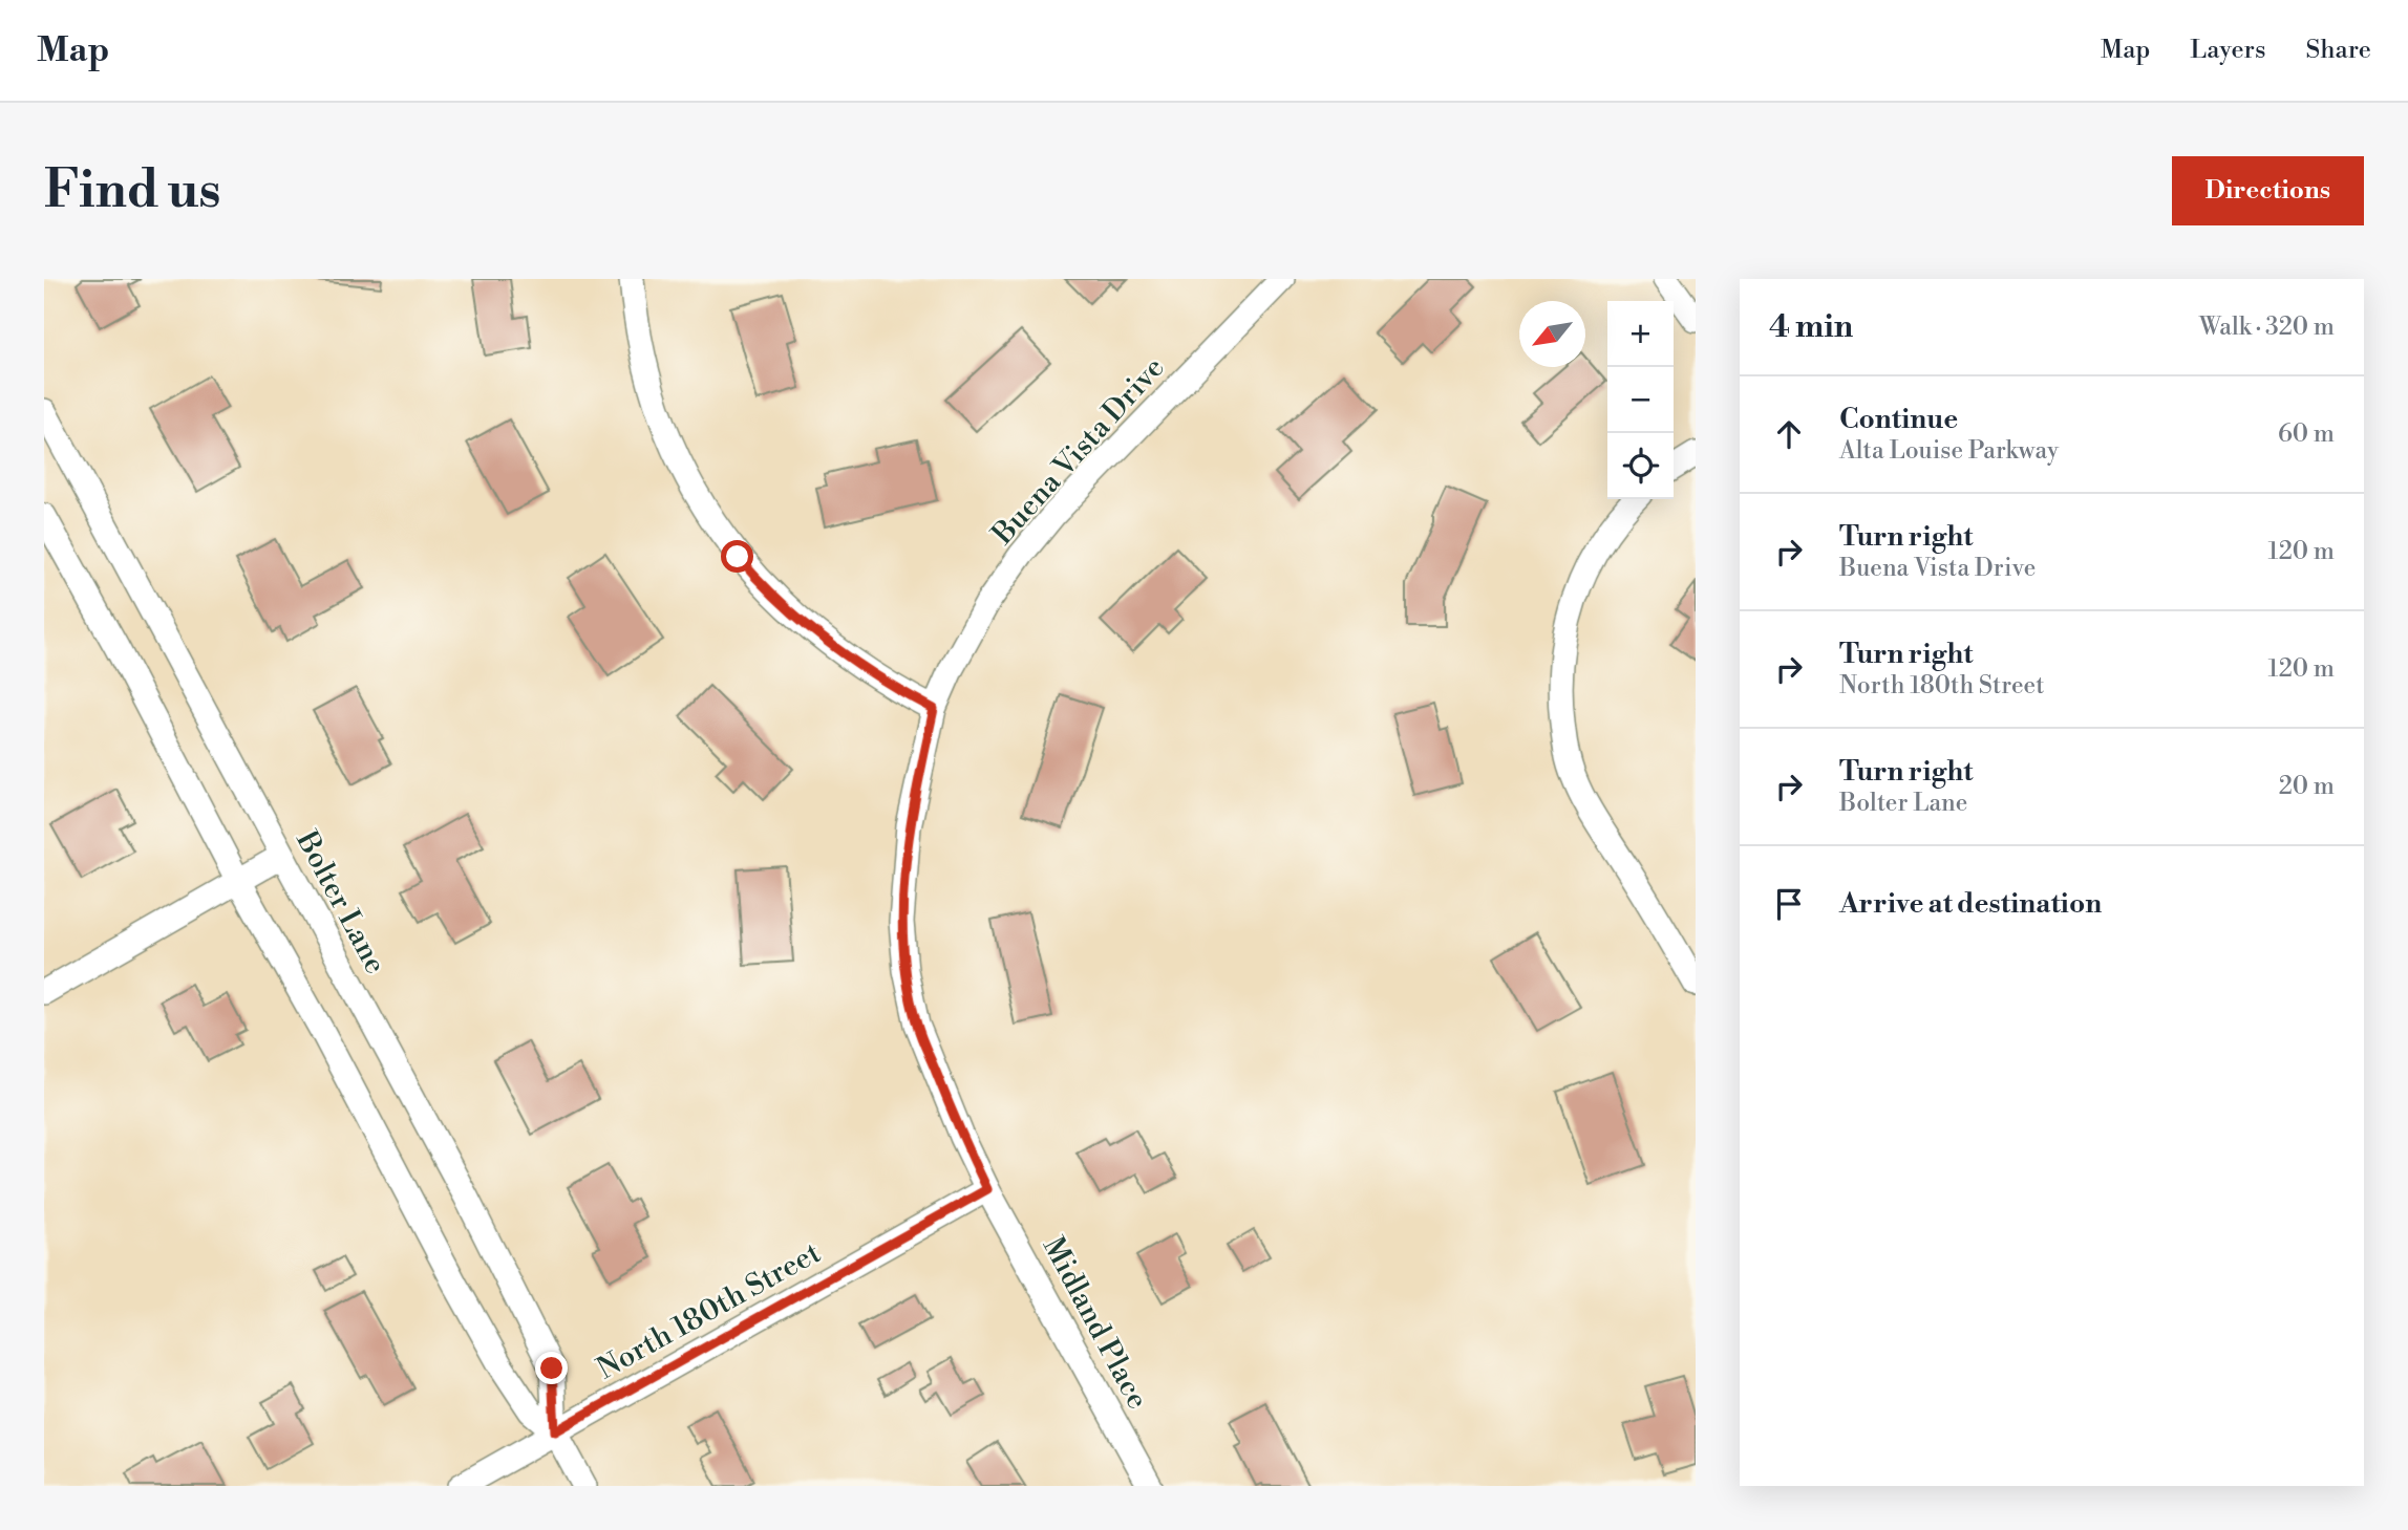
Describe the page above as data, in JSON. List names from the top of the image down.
{
  "streets": {
    "street": [
      "Buena Vista Drive",
      "Bolter Lane",
      "North 180th Street",
      "Midland Place"
    ]
  },
  "crossings": [
    ["Buena Vista Drive", "North 180th Street"],
    ["Buena Vista Drive", "Midland Place"],
    ["Bolter Lane", "North 180th Street"],
    ["North 180th Street", "Midland Place"]
  ],
  "north": "bottom left",
  "page": {
    "header": "Map",
    "nav": ["Map", "Layers", "Share"],
    "buttons": "Directions",
    "title": "Find us",
    "heading": ["4 min", "Walk · 320 m"],
    "map_buttons": ["+", "−"],
    "list": [
      ["Continue", "Alta Louise Parkway", "60 m"],
      ["Turn right", "Buena Vista Drive", "120 m"],
      ["Turn right", "North 180th Street", "120 m"],
      ["Turn right", "Bolter Lane", "20 m"],
      "Arrive at destination"
    ]
  }
}
